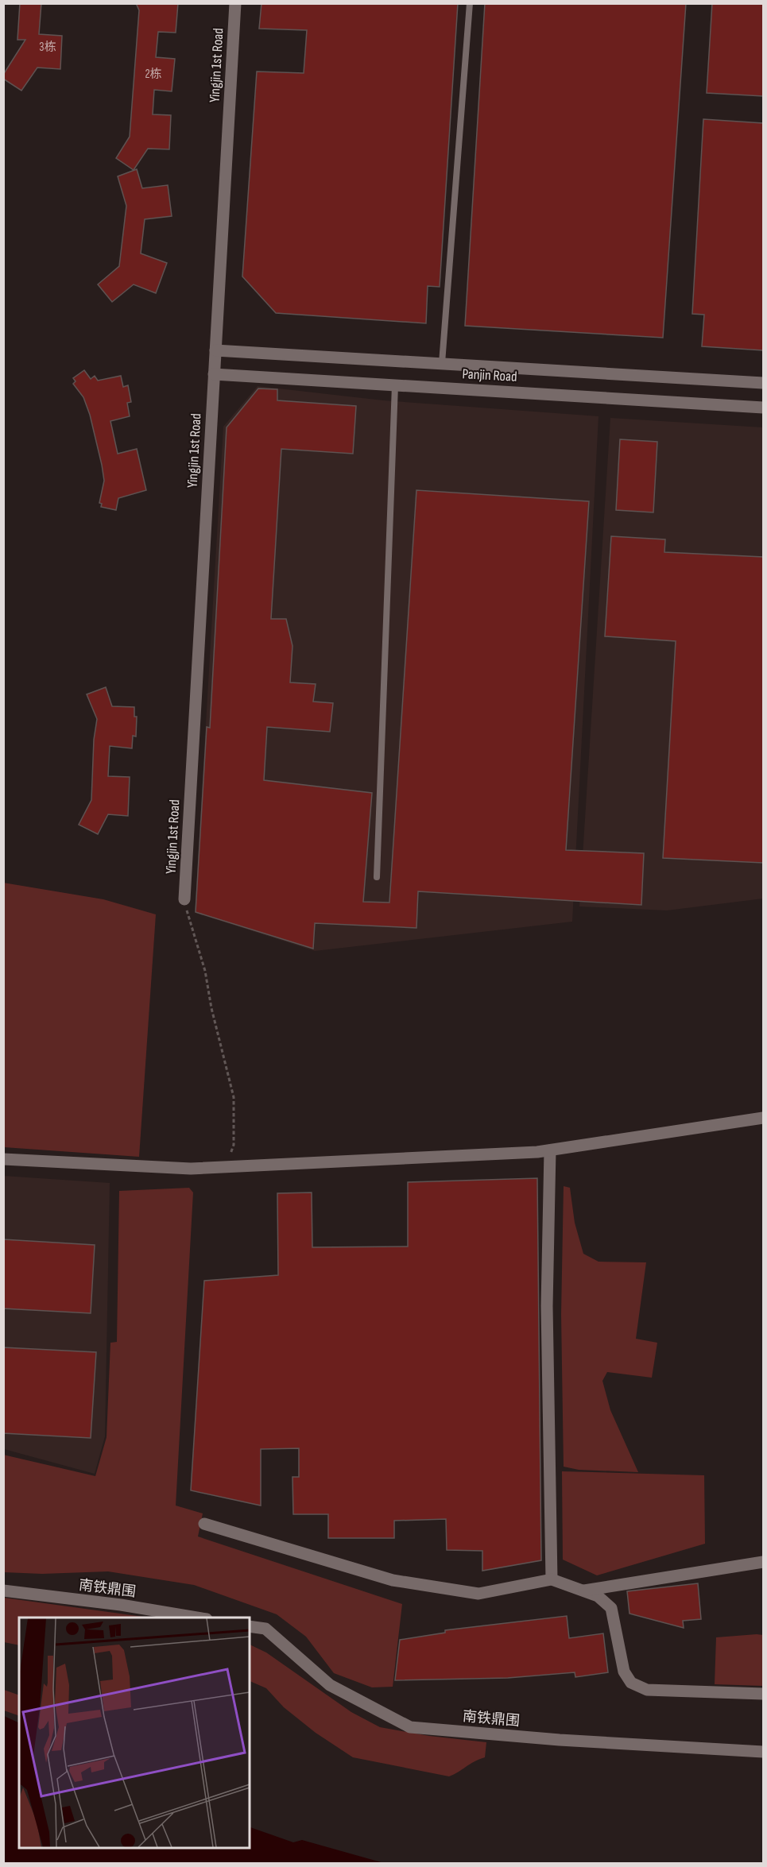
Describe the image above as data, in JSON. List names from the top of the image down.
{
  "streets": {
    "street": ["Yingjin 1st Road", "Panjin Road", "南铁鼎围"]
  },
  "crossings": [
    ["Yingjin 1st Road", "Panjin Road"]
  ],
  "house_numbers": ["3栋", "2栋"]
}
